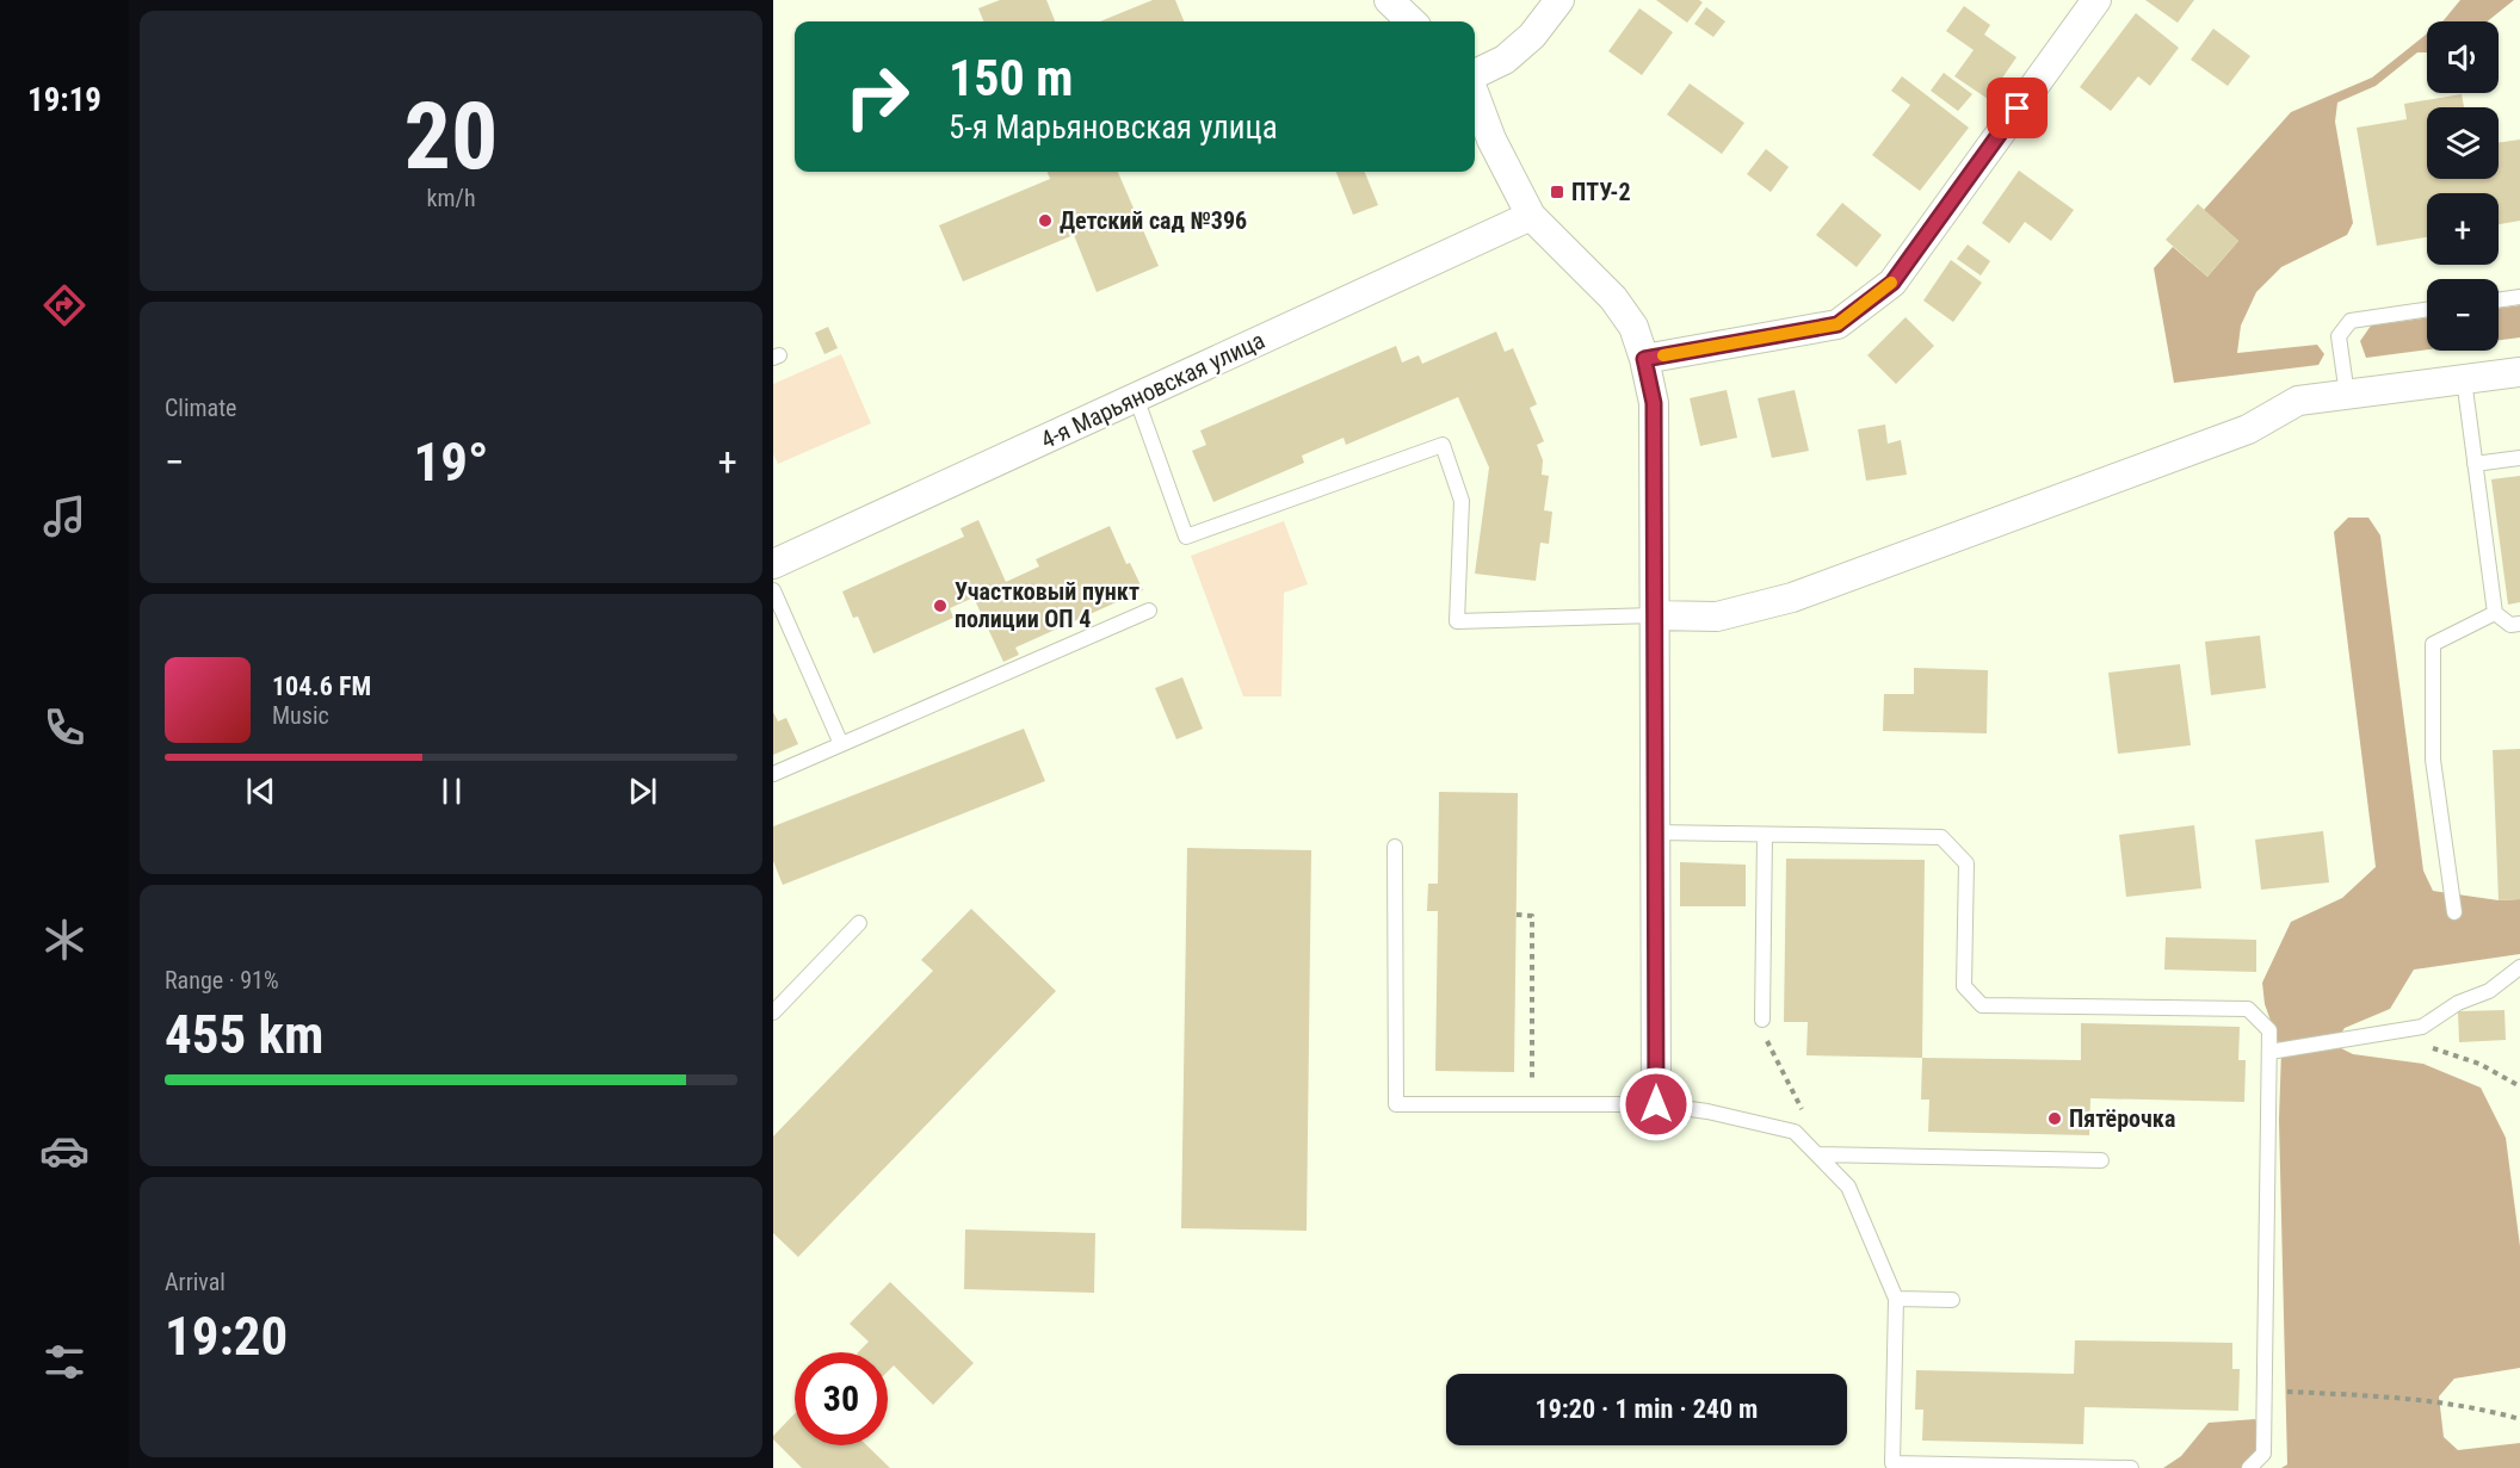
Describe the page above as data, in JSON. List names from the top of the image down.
{
  "streets": {
    "street": ["4-я Марьяновская улица"]
  },
  "places": {
    "transit": ["ПТУ-2"],
    "other": ["Детский сад №396", "Участковый пункт полиции ОП 4", "Пятёрочка"]
  },
  "page": {
    "tabs": "19:19",
    "tile": [
      ["20", "km/h"],
      "Climate",
      ["Range · 91%", "455 km"],
      ["Arrival", "19:20"]
    ],
    "map_buttons": ["+", "−"],
    "turn": ["150 m", "5-я Марьяновская улица"],
    "heat": ["−", "19°", "+"],
    "song": ["104.6 FM", "Music"],
    "limit": "30",
    "trip": "19:20 · 1 min · 240 m"
  }
}
